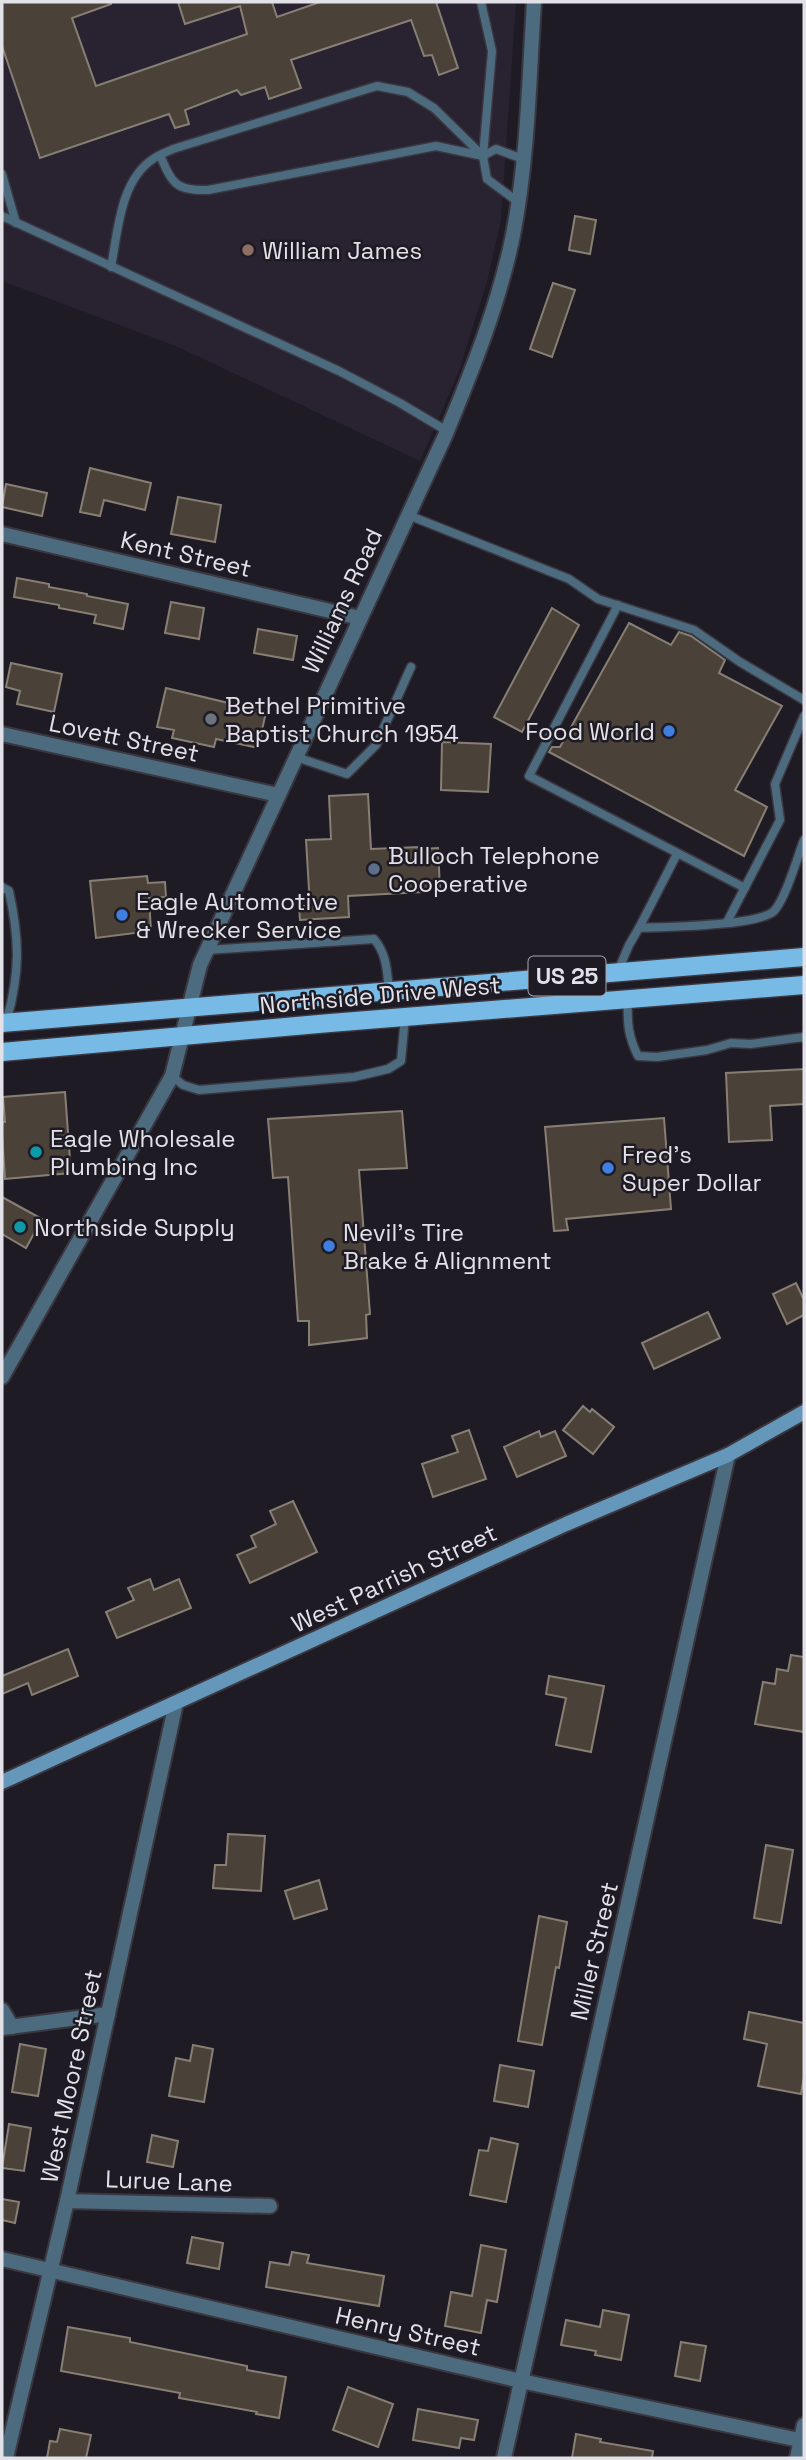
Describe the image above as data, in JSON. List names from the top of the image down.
{
  "streets": {
    "main road": ["US 25", "Northside Drive West"],
    "street": [
      "Kent Street",
      "Williams Road",
      "Lovett Street",
      "West Parrish Street",
      "Miller Street",
      "West Moore Street",
      "Lurue Lane",
      "Henry Street"
    ]
  },
  "crossings": [
    ["Kent Street", "Williams Road"],
    ["Williams Road", "Lovett Street"],
    ["Williams Road", "Northside Drive West"],
    ["West Parrish Street", "Miller Street"],
    ["West Parrish Street", "West Moore Street"],
    ["Miller Street", "Henry Street"],
    ["West Moore Street", "Lurue Lane"],
    ["West Moore Street", "Henry Street"]
  ],
  "places": [
    "William James",
    "Bethel Primitive Baptist Church 1954",
    "Food World",
    "Bulloch Telephone Cooperative",
    "Eagle Automotive & Wrecker Service",
    "Eagle Wholesale Plumbing Inc",
    "Fred's Super Dollar",
    "Northside Supply",
    "Nevil's Tire Brake & Alignment"
  ]
}
